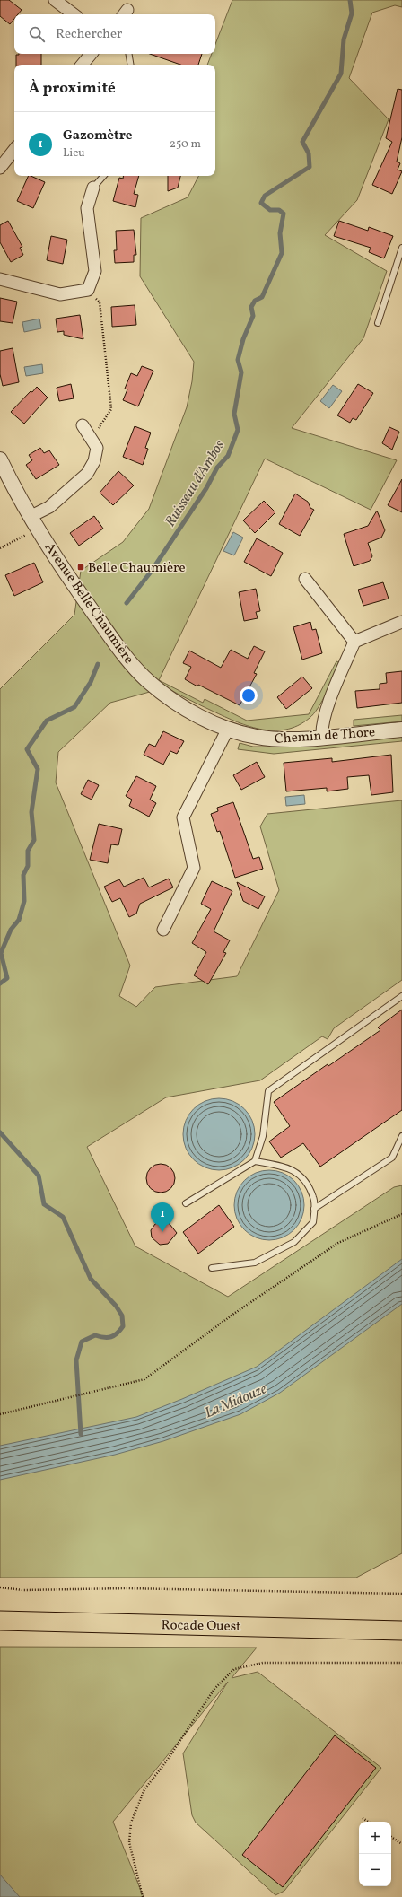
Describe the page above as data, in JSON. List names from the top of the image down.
{
  "streets": {
    "main road": ["Rocade Ouest"],
    "street": ["Avenue Belle Chaumière", "Chemin de Thore"]
  },
  "crossings": [
    ["Avenue Belle Chaumière", "Chemin de Thore"]
  ],
  "water": ["Ruisseau d'Ambos", "La Midouze"],
  "places": {
    "transit": ["Belle Chaumière"]
  },
  "page": {
    "search": "Rechercher",
    "heading": "À proximité",
    "list": [
      {
        "mark": "1",
        "name": "Gazomètre",
        "note": "Lieu",
        "value": "250 m"
      }
    ],
    "pins": "1",
    "map_buttons": ["+", "−"]
  }
}
